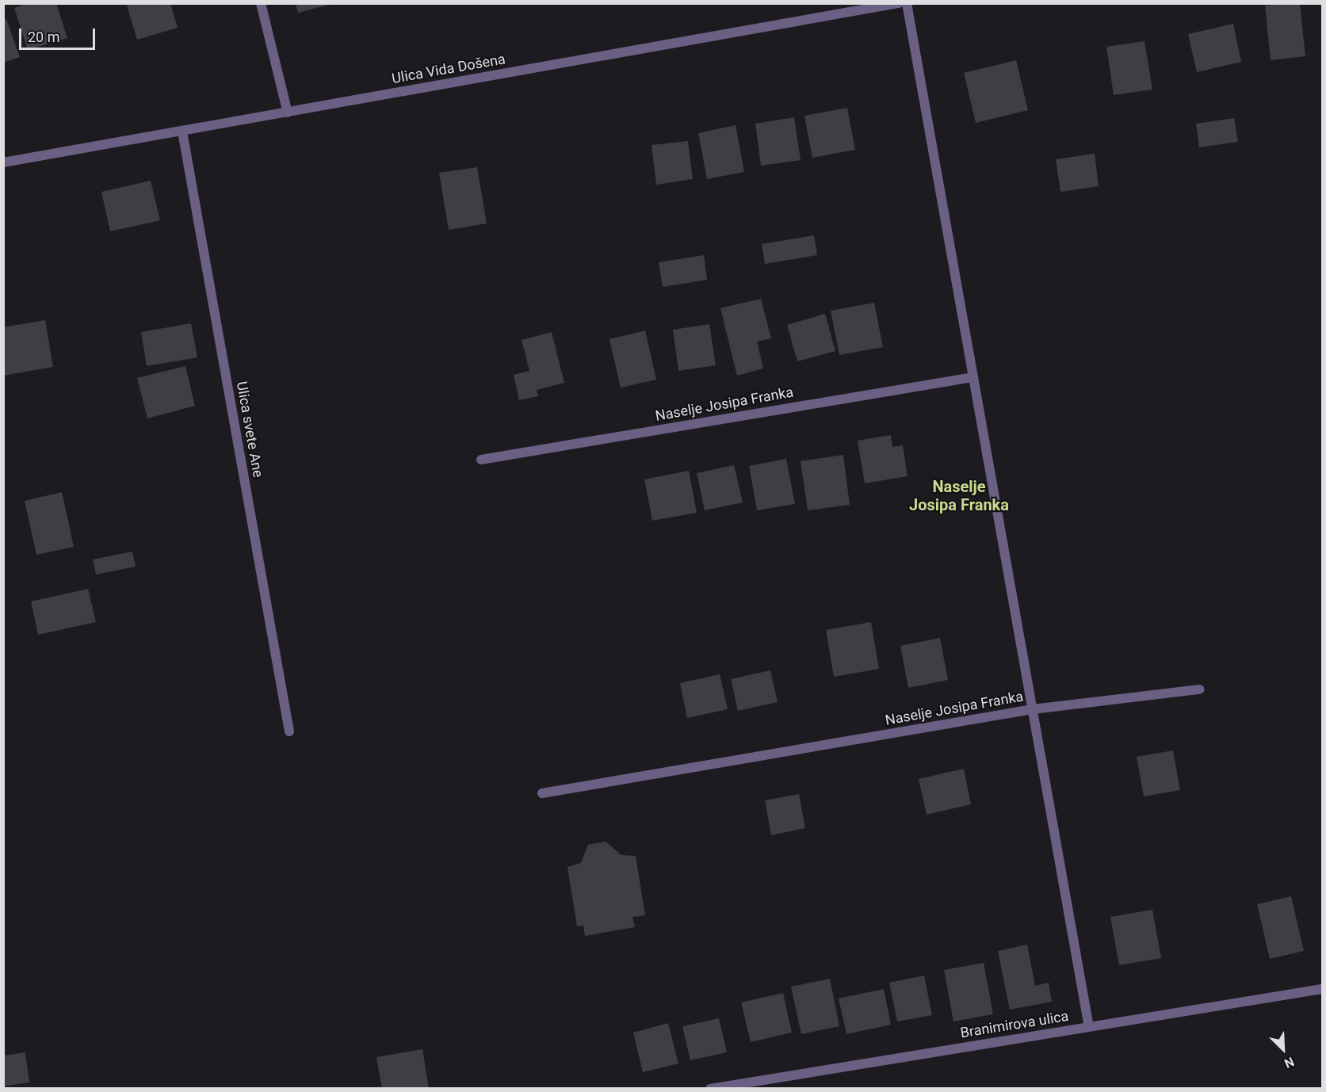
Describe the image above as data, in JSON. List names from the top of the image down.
{
  "streets": {
    "street": [
      "Ulica Vida Došena",
      "Naselje Josipa Franka",
      "Ulica svete Ane",
      "Branimirova ulica"
    ]
  },
  "crossings": [
    ["Ulica Vida Došena", "Ulica svete Ane"],
    ["Naselje Josipa Franka", "Branimirova ulica"]
  ],
  "districts": ["Naselje Josipa Franka"],
  "scale_bar": "20 m",
  "north": "bottom right"
}
